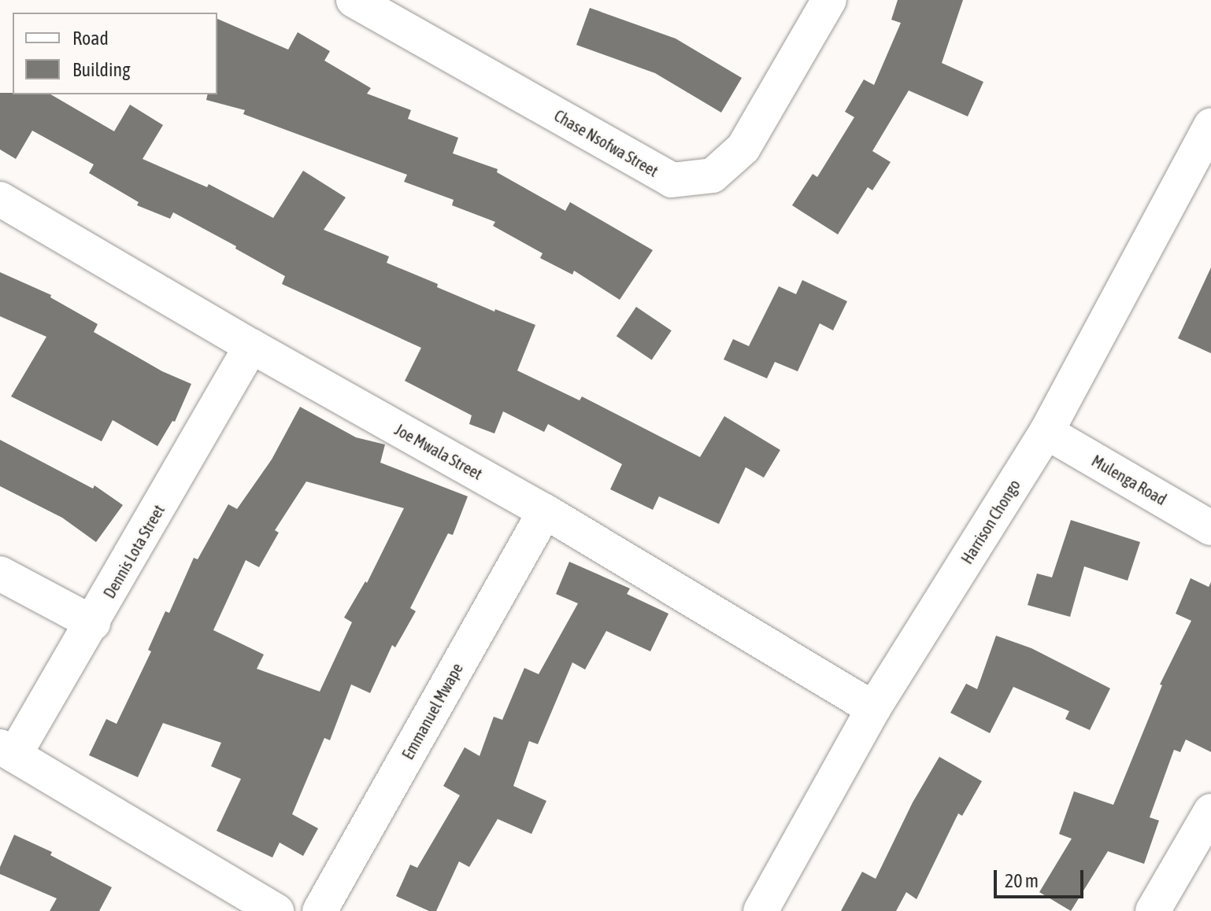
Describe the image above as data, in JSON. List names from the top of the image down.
{
  "streets": {
    "street": [
      "Chase Nsofwa Street",
      "Joe Mwala Street",
      "Mulenga Road",
      "Harrison Chongo",
      "Dennis Lota Street",
      "Emmanuel Mwape"
    ]
  },
  "crossings": [
    ["Joe Mwala Street", "Harrison Chongo"],
    ["Joe Mwala Street", "Dennis Lota Street"],
    ["Joe Mwala Street", "Emmanuel Mwape"],
    ["Mulenga Road", "Harrison Chongo"]
  ],
  "legend": ["Road", "Building"],
  "scale_bar": "20 m"
}
